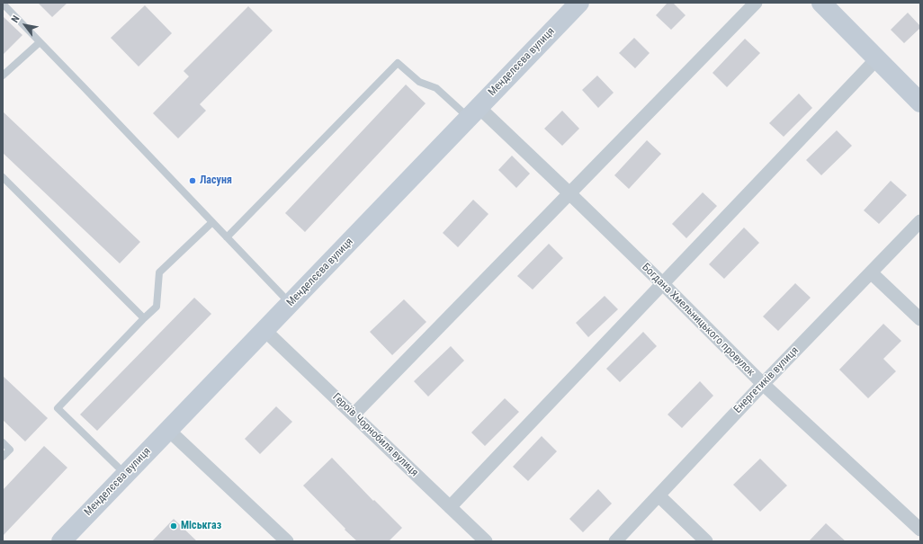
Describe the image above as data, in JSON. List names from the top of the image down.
{
  "streets": {
    "street": [
      "Менделєєва вулиця",
      "Богдана Хмельницького провулок",
      "Енергетиків вулиця",
      "Героїв Чорнобиля вулиця"
    ]
  },
  "crossings": [
    ["Менделєєва вулиця", "Богдана Хмельницького провулок"],
    ["Менделєєва вулиця", "Героїв Чорнобиля вулиця"],
    ["Богдана Хмельницького провулок", "Енергетиків вулиця"]
  ],
  "places": ["Ласуня", "Міськгаз"],
  "north": "top left"
}
